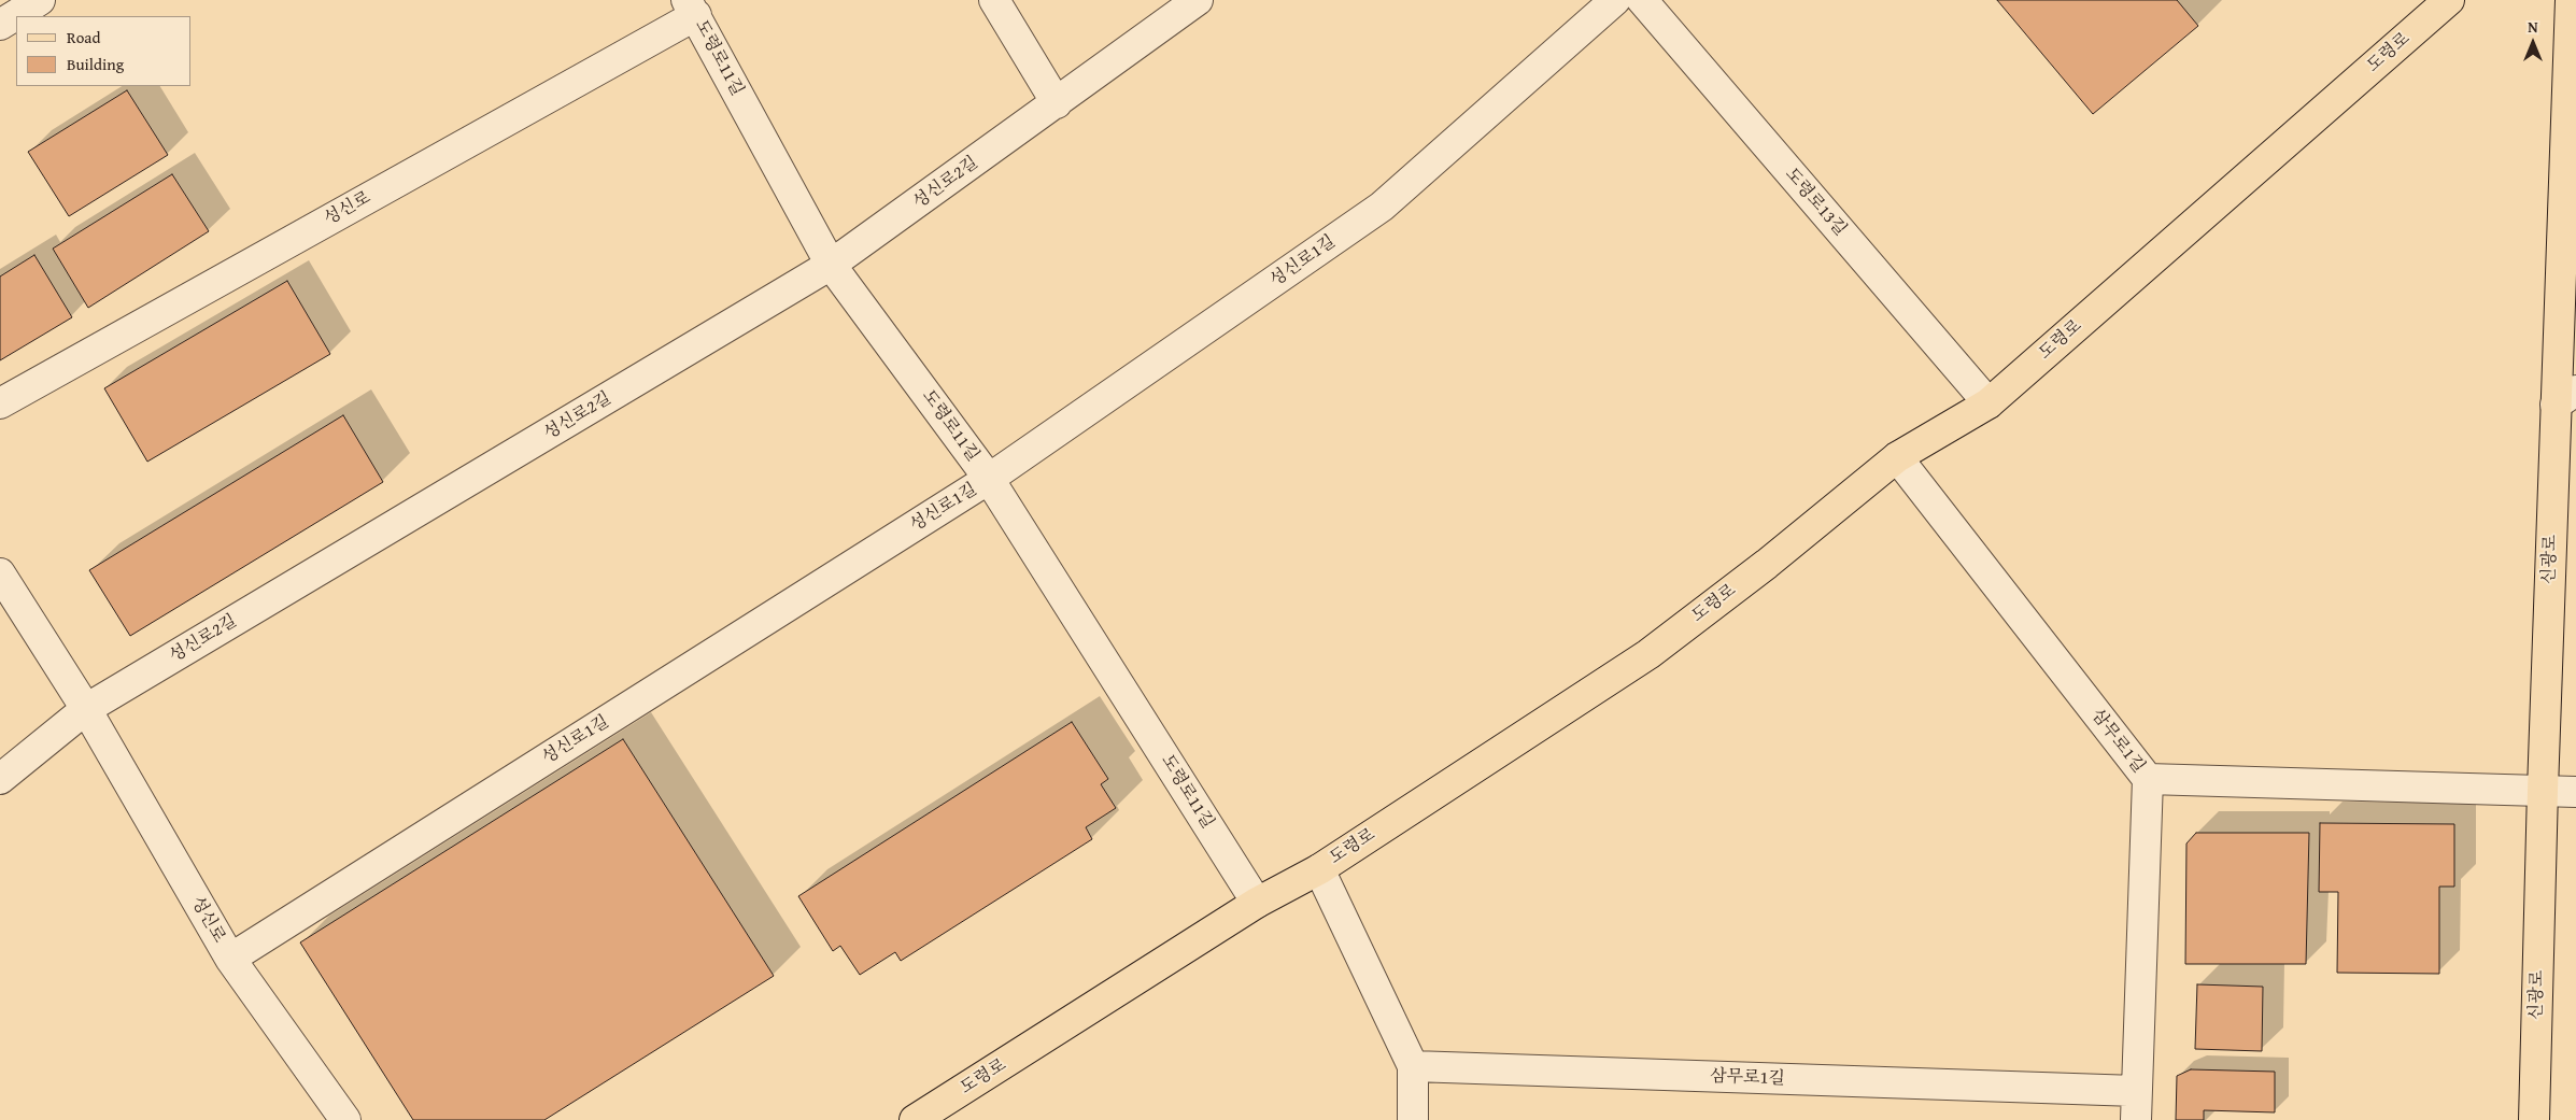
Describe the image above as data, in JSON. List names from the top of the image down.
{
  "streets": {
    "main road": ["도령로", "신광로"],
    "street": [
      "도령로11길",
      "성신로2길",
      "도령로13길",
      "성신로",
      "성신로1길",
      "삼무로1길"
    ]
  },
  "crossings": [
    ["도령로", "도령로11길"],
    ["도령로", "도령로13길"],
    ["도령로", "삼무로1길"],
    ["도령로11길", "성신로2길"],
    ["도령로11길", "성신로"],
    ["도령로11길", "성신로1길"],
    ["성신로2길", "성신로"],
    ["성신로", "성신로1길"]
  ],
  "legend": ["Road", "Building"],
  "north": "top"
}
